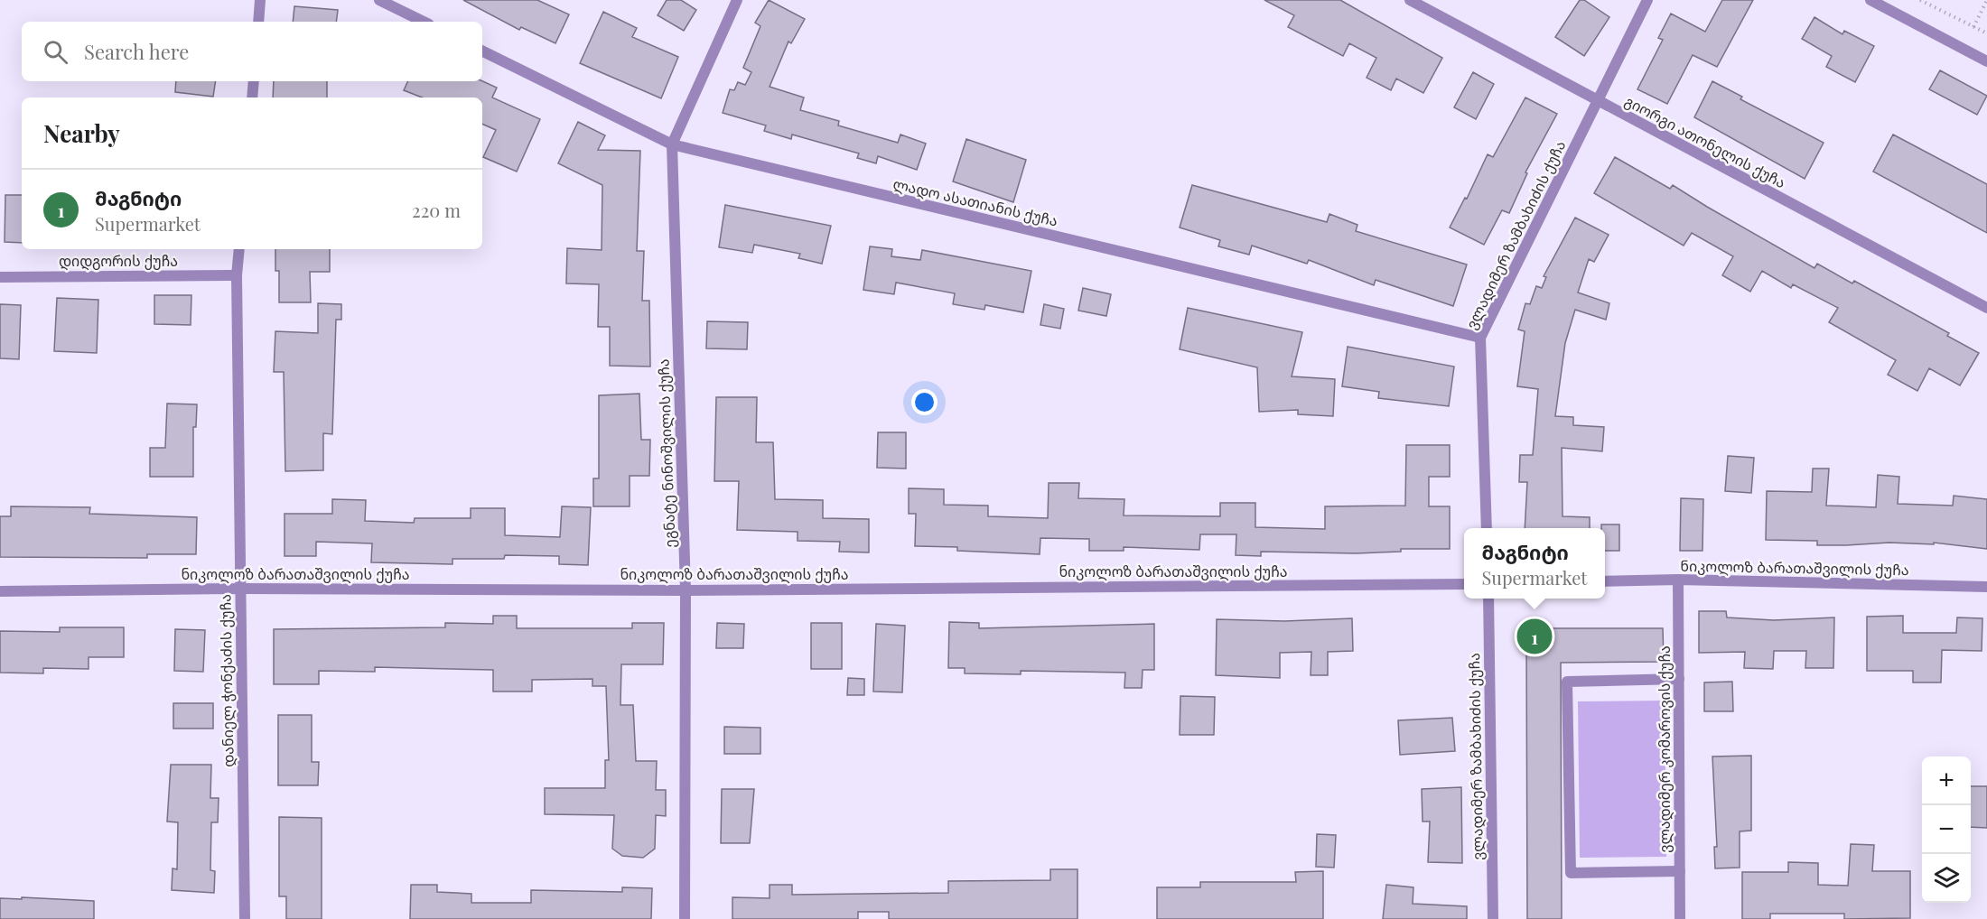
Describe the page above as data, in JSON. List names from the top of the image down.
{
  "streets": {
    "street": [
      "გიორგი ათონელის ქუჩა",
      "ლადო ასათიანის ქუჩა",
      "ვლადიმერ ზამბახიძის ქუჩა",
      "დიდგორის ქუჩა",
      "ეგნატე ნინოშვილის ქუჩა",
      "ნიკოლოზ ბარათაშვილის ქუჩა",
      "დანიელ ჭონქაძის ქუჩა",
      "ვლადიმერ კომაროვის ქუჩა"
    ]
  },
  "crossings": [
    ["გიორგი ათონელის ქუჩა", "ვლადიმერ ზამბახიძის ქუჩა"],
    ["ლადო ასათიანის ქუჩა", "ვლადიმერ ზამბახიძის ქუჩა"],
    ["ლადო ასათიანის ქუჩა", "ეგნატე ნინოშვილის ქუჩა"],
    ["დიდგორის ქუჩა", "დანიელ ჭონქაძის ქუჩა"],
    ["ეგნატე ნინოშვილის ქუჩა", "ნიკოლოზ ბარათაშვილის ქუჩა"],
    ["ნიკოლოზ ბარათაშვილის ქუჩა", "დანიელ ჭონქაძის ქუჩა"],
    ["ნიკოლოზ ბარათაშვილის ქუჩა", "ვლადიმერ კომაროვის ქუჩა"]
  ],
  "page": {
    "search": "Search here",
    "heading": "Nearby",
    "list": [
      {
        "mark": "1",
        "name": "მაგნიტი",
        "note": "Supermarket",
        "value": "220 m"
      }
    ],
    "popup": ["მაგნიტი", "Supermarket"],
    "pins": "1",
    "map_buttons": ["+", "−"]
  }
}
